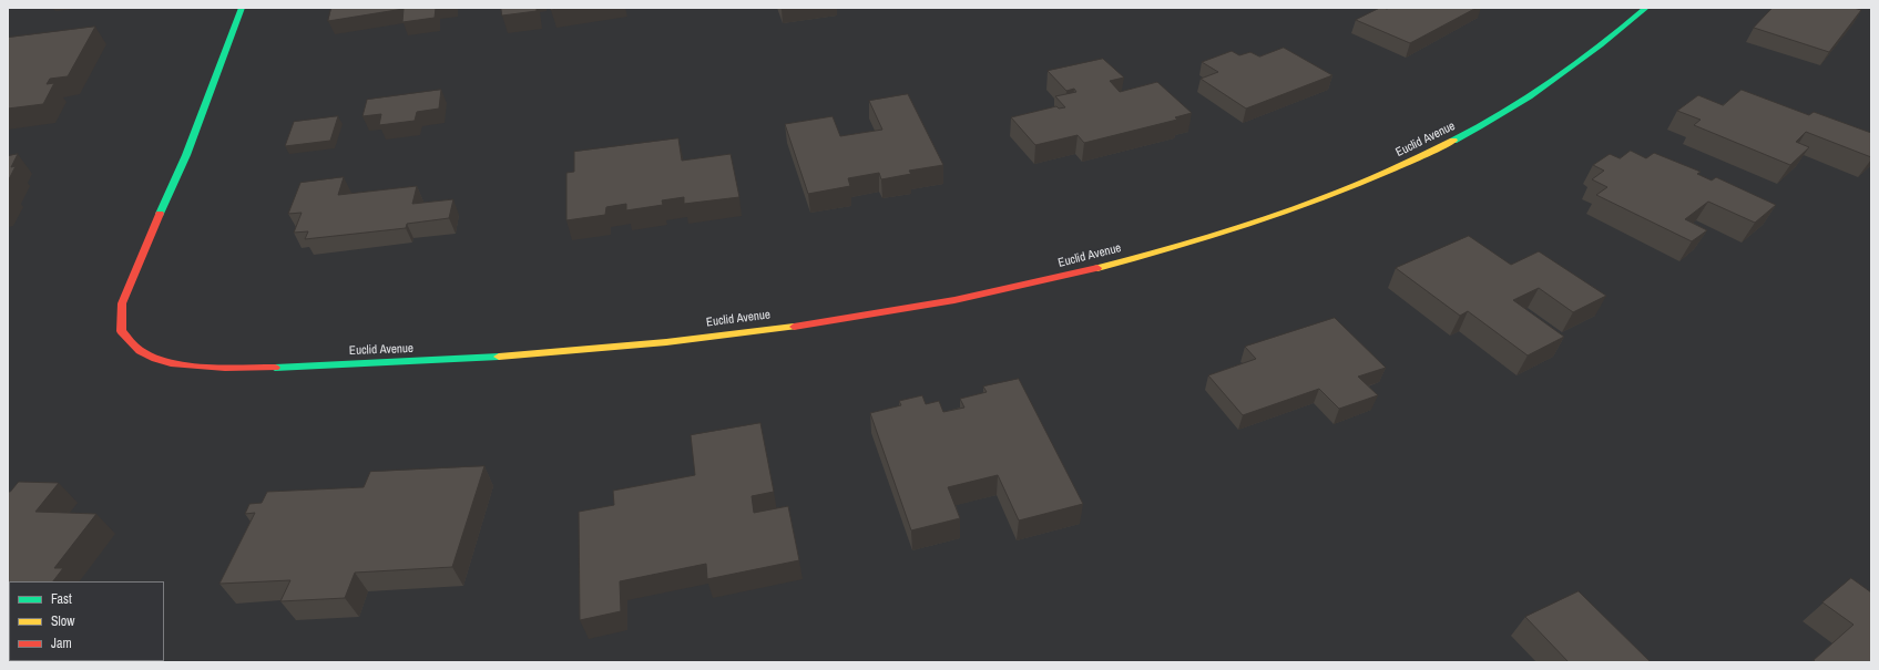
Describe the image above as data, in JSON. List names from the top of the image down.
{
  "streets": {
    "street": ["Euclid Avenue"]
  },
  "legend": ["Fast", "Slow", "Jam"]
}
